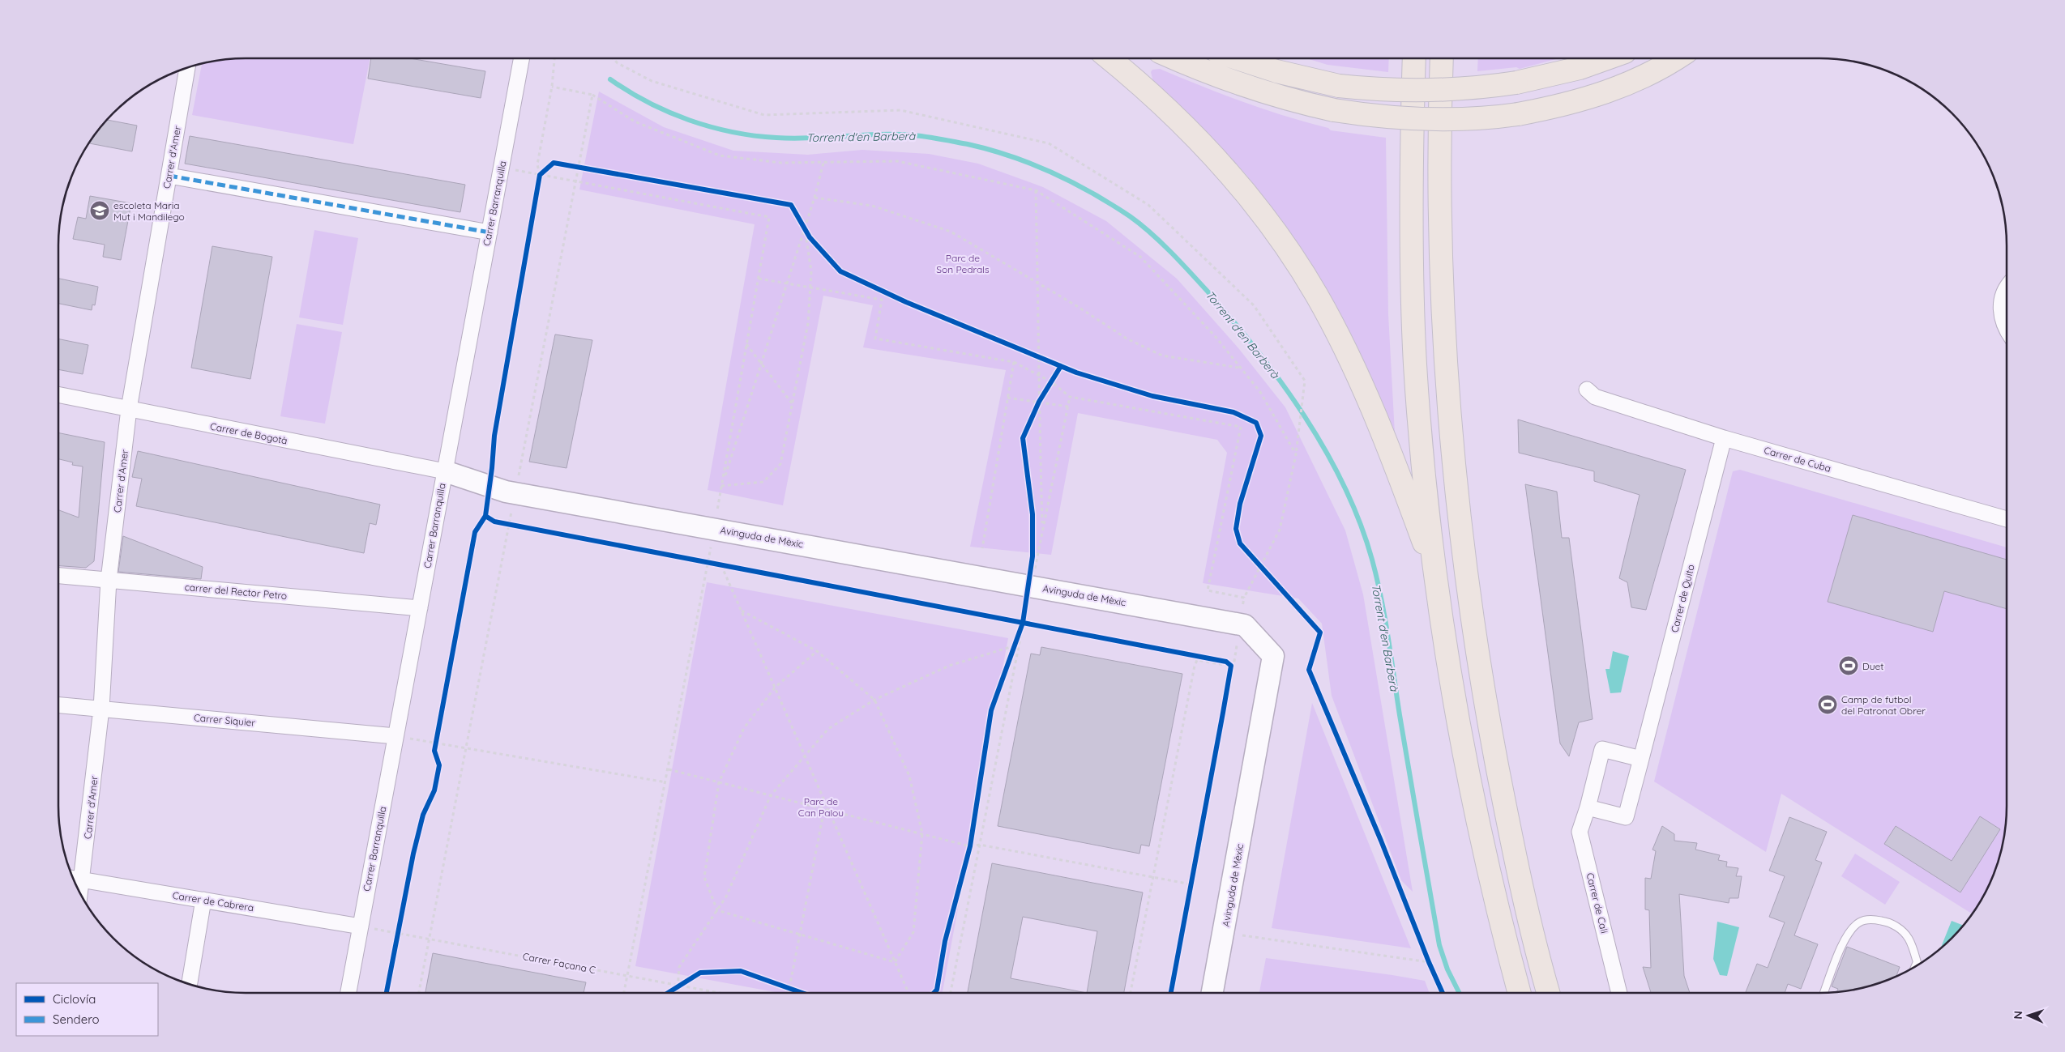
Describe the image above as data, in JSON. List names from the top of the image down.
{
  "streets": {
    "street": [
      "Carrer d'Amer",
      "Carrer Barranquilla",
      "Carrer de Bogotà",
      "Carrer de Cuba",
      "Avinguda de Mèxic",
      "carrer del Rector Petro",
      "Carrer de Quito",
      "Carrer Siquier",
      "Carrer de Cabrera",
      "Carrer de Cali"
    ],
    "path": ["Carrer Façana C"]
  },
  "crossings": [
    ["Carrer d'Amer", "Carrer de Bogotà"],
    ["Carrer d'Amer", "carrer del Rector Petro"],
    ["Carrer d'Amer", "Carrer Siquier"],
    ["Carrer d'Amer", "Carrer de Cabrera"],
    ["Carrer Barranquilla", "Carrer de Bogotà"],
    ["Carrer Barranquilla", "Avinguda de Mèxic"],
    ["Carrer Barranquilla", "carrer del Rector Petro"],
    ["Carrer Barranquilla", "Carrer Siquier"],
    ["Carrer Barranquilla", "Carrer de Cabrera"],
    ["Carrer Barranquilla", "Carrer Façana C"],
    ["Carrer de Bogotà", "Avinguda de Mèxic"],
    ["Carrer de Cuba", "Carrer de Quito"],
    ["Carrer de Quito", "Carrer de Cali"],
    ["Carrer de Cabrera", "Carrer Façana C"]
  ],
  "water": ["Torrent d'en Barberà"],
  "parks": ["Parc de Son Pedrals", "Parc de Can Palou"],
  "places": {
    "school or university": ["escoleta Maria Mut i Mandilego"],
    "sports": ["Duet", "Camp de futbol del Patronat Obrer"]
  },
  "legend": ["Ciclovía", "Sendero"],
  "north": "left"
}
